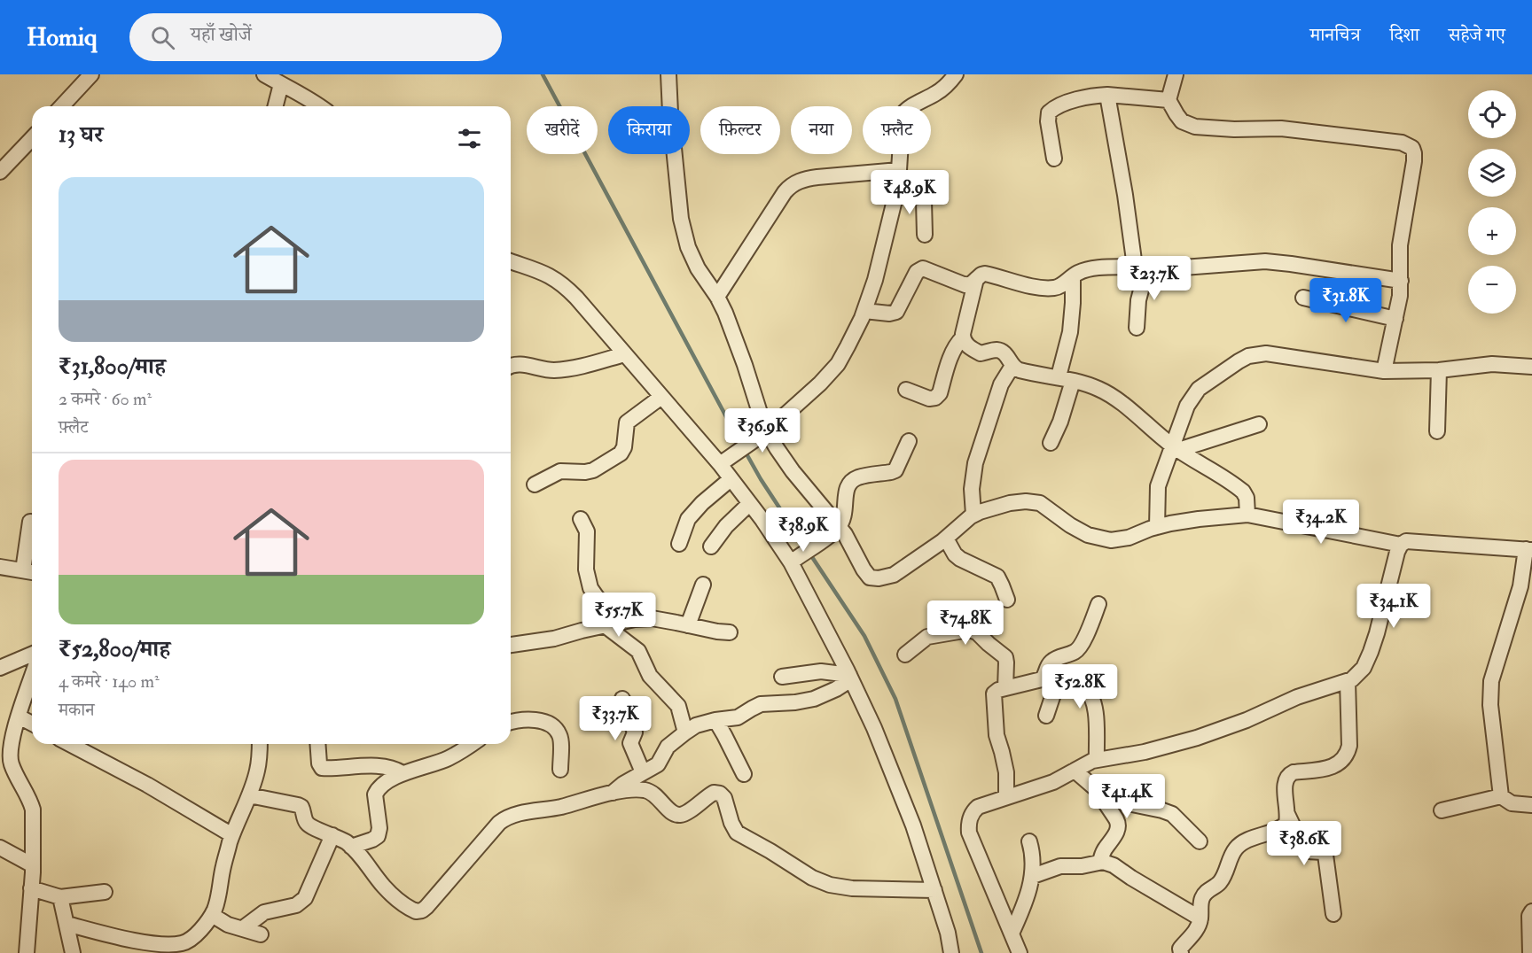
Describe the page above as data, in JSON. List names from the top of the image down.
{
  "page": {
    "header": "Homiq",
    "search": "यहाँ खोजें",
    "nav": ["मानचित्र", "दिशा", "सहेजे गए"],
    "map_buttons": ["+", "−"],
    "chip": [
      "खरीदें",
      "किराया",
      "फ़िल्टर",
      "नया",
      "फ़्लैट"
    ],
    "heading": "13 घर",
    "price": [
      "₹48.9K",
      "₹23.7K",
      "₹31.8K",
      "₹36.9K",
      "₹34.2K",
      "₹38.9K",
      "₹34.1K",
      "₹55.7K",
      "₹74.8K",
      "₹52.8K",
      "₹33.7K",
      "₹41.4K",
      "₹38.6K"
    ],
    "list": [
      {
        "name": "₹31,800/माह",
        "note": "2 कमरे · 60 m² · फ़्लैट"
      },
      {
        "name": "₹52,800/माह",
        "note": "4 कमरे · 140 m² · मकान"
      }
    ]
  }
}
